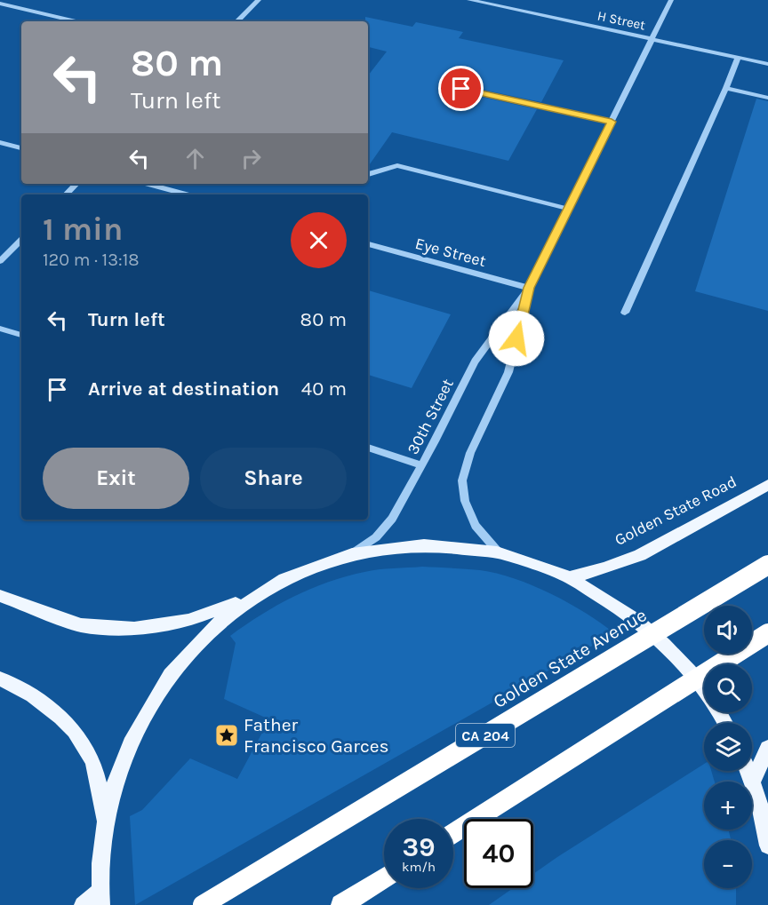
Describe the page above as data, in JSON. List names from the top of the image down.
{
  "streets": {
    "highway": ["Golden State Avenue", "CA 204"],
    "main road": ["Golden State Road"],
    "street": ["H Street", "Eye Street", "30th Street"]
  },
  "crossings": [
    ["H Street", "30th Street"],
    ["Eye Street", "30th Street"]
  ],
  "places": {
    "place": ["Father Francisco Garces"]
  },
  "page": {
    "turn": ["80 m", "Turn left"],
    "heading": ["1 min", "120 m · 13:18"],
    "list": [
      {
        "name": "Turn left",
        "value": "80 m"
      },
      {
        "name": "Arrive at destination",
        "value": "40 m"
      }
    ],
    "buttons": ["Exit", "Share"],
    "map_buttons": ["+", "−"],
    "speed": "39 km/h",
    "limit": "40"
  }
}
